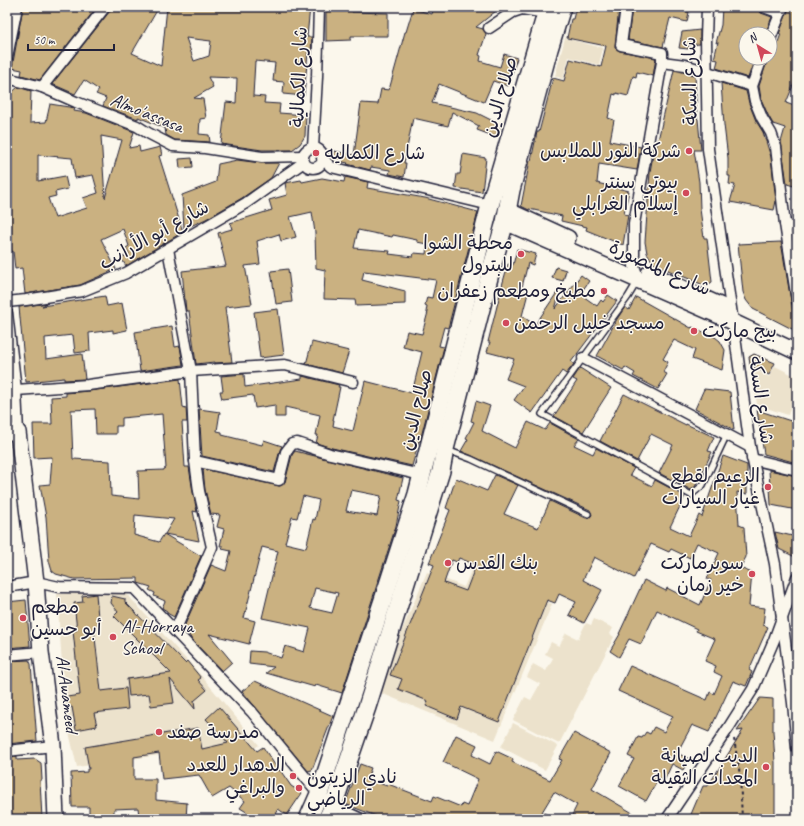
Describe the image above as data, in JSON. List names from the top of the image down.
{
  "streets": {
    "highway": ["صلاح الدين"],
    "main road": ["شارع المنصورة", "Al-Awameed"],
    "street": [
      "شارع الكمالية",
      "شارع السكة",
      "Almo'assasa",
      "شارع أبو الأرانب"
    ]
  },
  "crossings": [
    ["شارع الكمالية", "Almo'assasa"],
    ["شارع الكمالية", "شارع أبو الأرانب"],
    ["شارع السكة", "شارع المنصورة"],
    ["صلاح الدين", "شارع المنصورة"],
    ["Almo'assasa", "شارع أبو الأرانب"]
  ],
  "places": [
    "شركة النور للملابس",
    "شارع الكماليه",
    "بيوتي سنتر إسلام الغرابلي",
    "محطة الشوا للبترول",
    "مطبخ ومطعم زعفران",
    "مسجد خليل الرحمن",
    "بيج ماركت",
    "الزعيم لقطع غيار السيارات",
    "بنك القدس",
    "سوبرماركت خير زمان",
    "مطعم أبو حسين",
    "Al-Horraya School",
    "مدرسة صفد",
    "الديب لصيانة المعدات الثقيلة",
    "الدهدار للعدد والبراغي",
    "نادي الزيتون الرياضي"
  ],
  "scale_bar": "50 m",
  "north": "top left"
}
